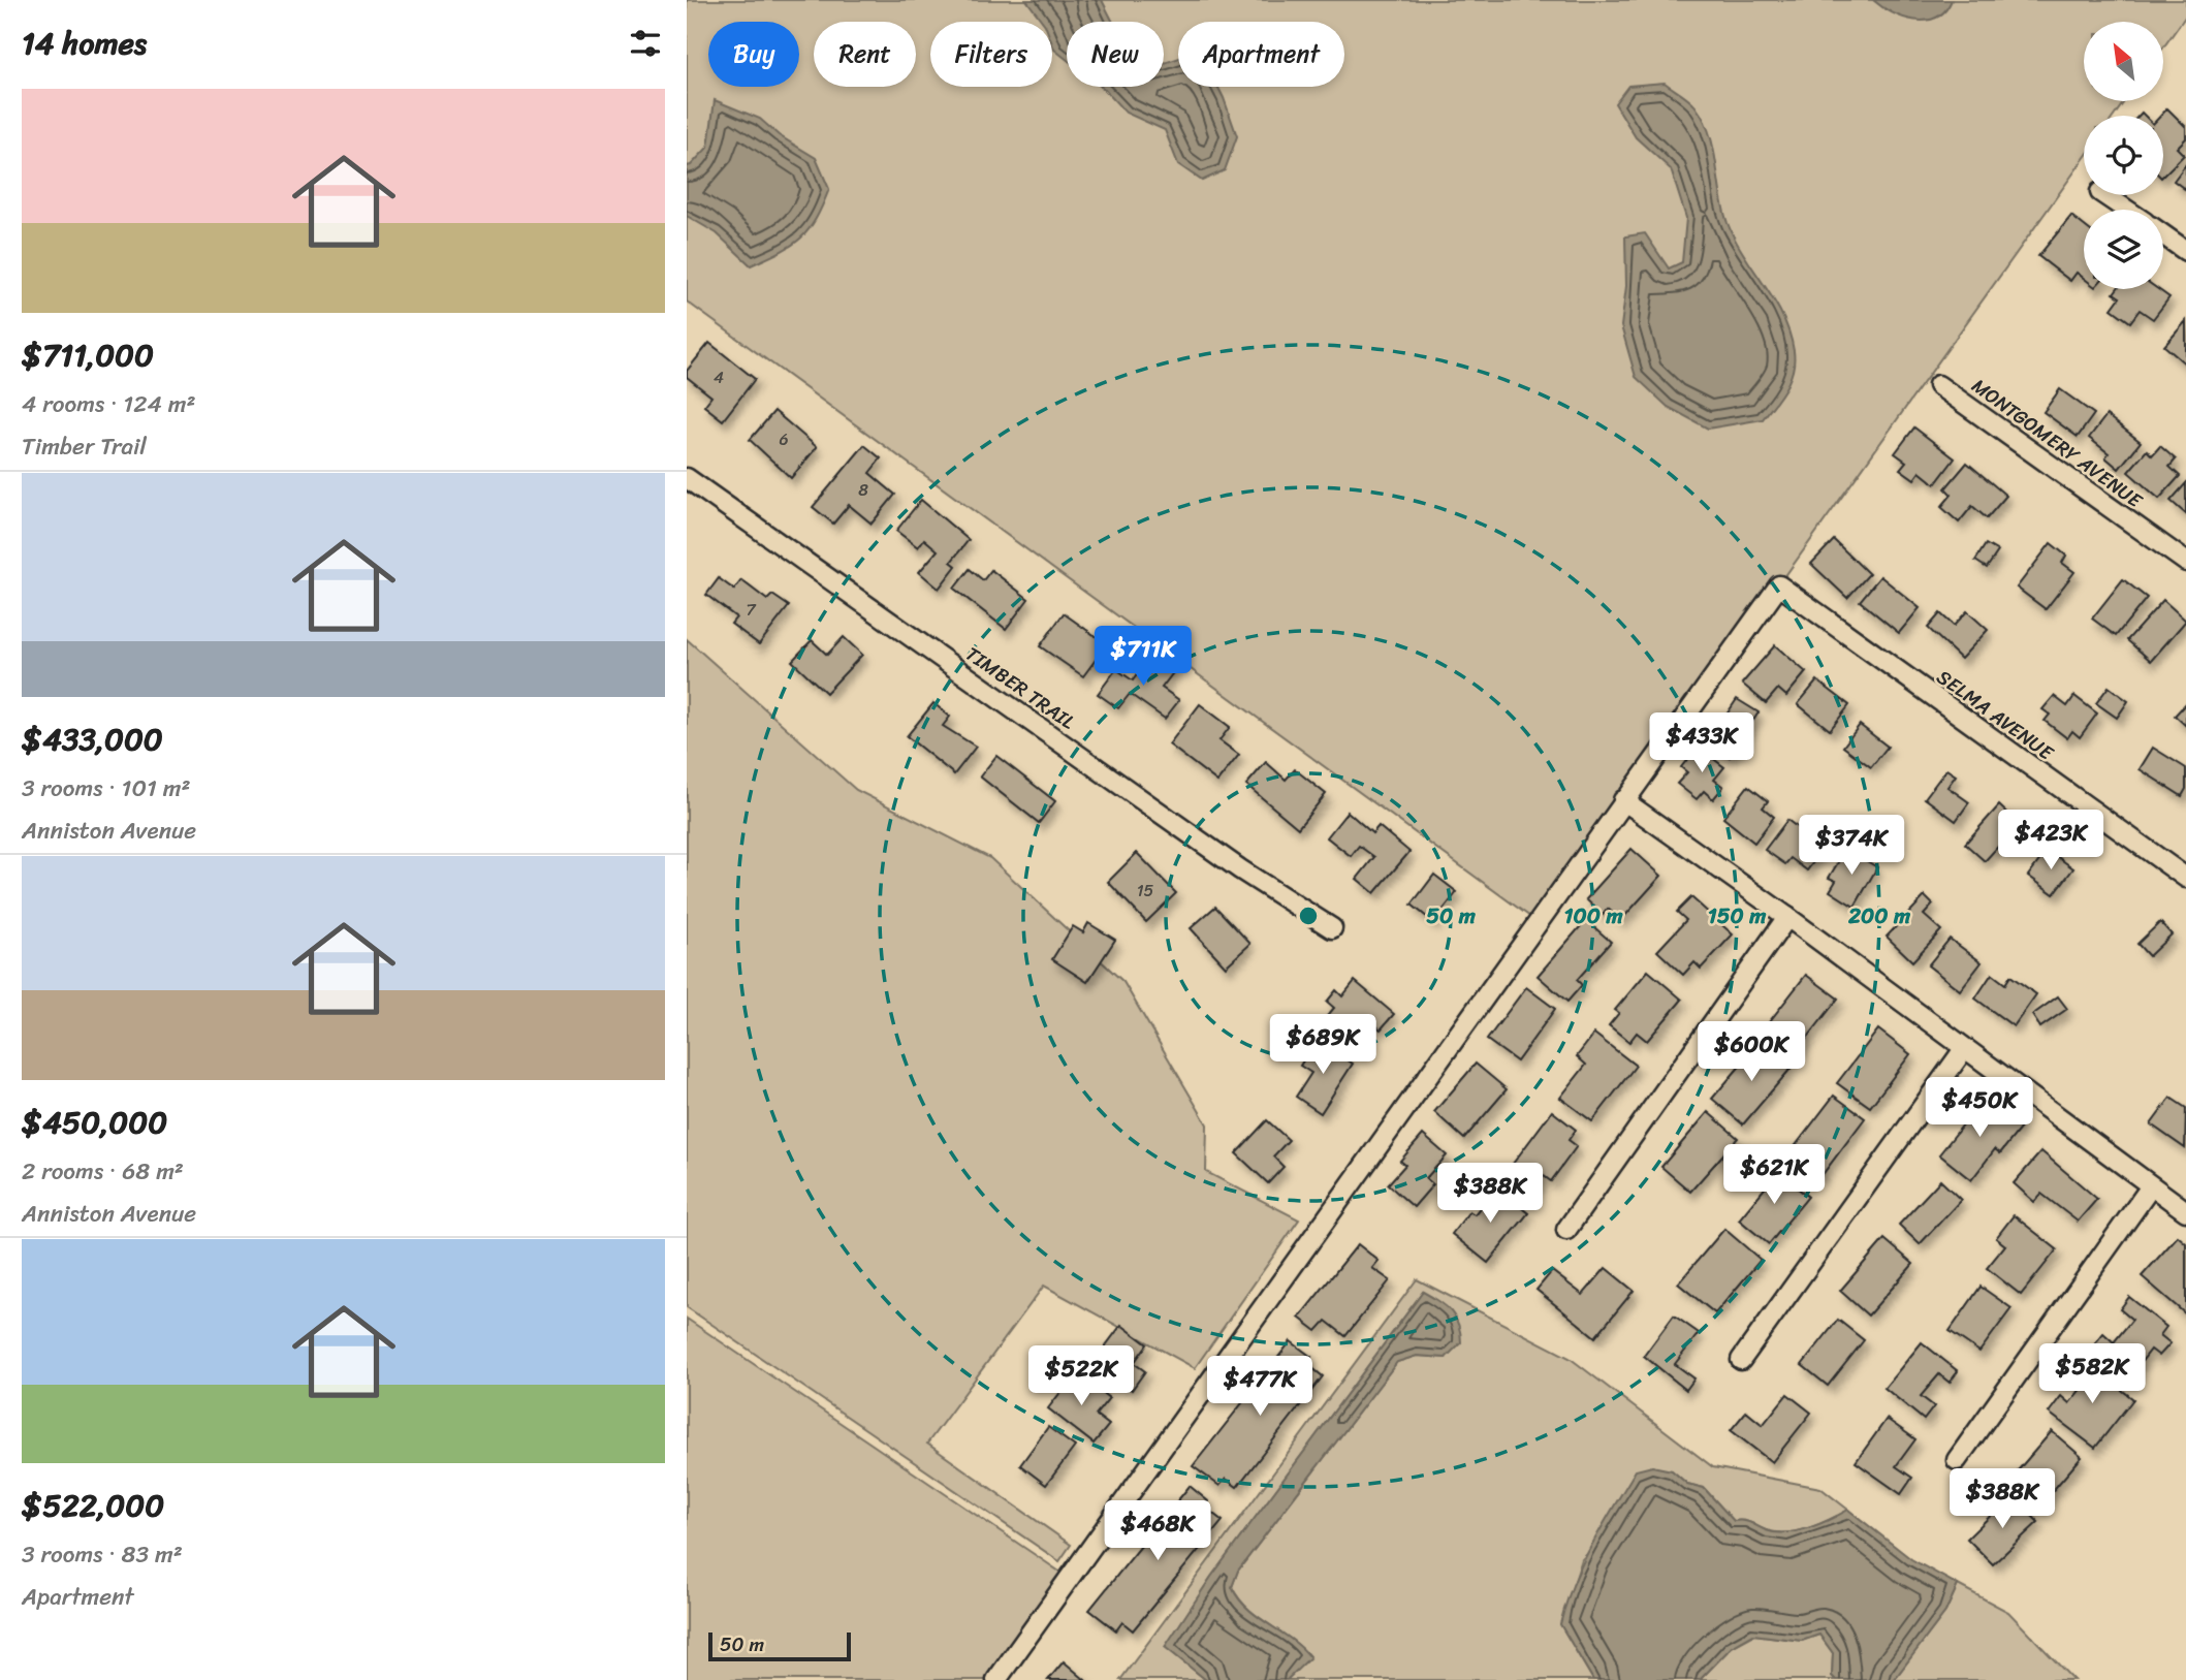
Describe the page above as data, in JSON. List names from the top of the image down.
{
  "streets": {
    "street": ["MONTGOMERY AVENUE", "TIMBER TRAIL", "SELMA AVENUE"]
  },
  "house_numbers": [
    "4",
    "6",
    "8",
    "7",
    "15"
  ],
  "scale_bar": "50 m",
  "north": "top left",
  "page": {
    "heading": "14 homes",
    "chip": [
      "Buy",
      "Rent",
      "Filters",
      "New",
      "Apartment"
    ],
    "list": [
      {
        "name": "$711,000",
        "note": "4 rooms · 124 m² · Timber Trail"
      },
      {
        "name": "$433,000",
        "note": "3 rooms · 101 m² · Anniston Avenue"
      },
      {
        "name": "$450,000",
        "note": "2 rooms · 68 m² · Anniston Avenue"
      },
      {
        "name": "$522,000",
        "note": "3 rooms · 83 m² · Apartment"
      }
    ],
    "price": [
      "$711K",
      "$433K",
      "$423K",
      "$374K",
      "$689K",
      "$600K",
      "$450K",
      "$621K",
      "$388K",
      "$582K",
      "$522K",
      "$477K",
      "$388K",
      "$468K"
    ],
    "scale": "50 m"
  },
  "rings": [
    "50 m",
    "100 m",
    "150 m",
    "200 m"
  ]
}
